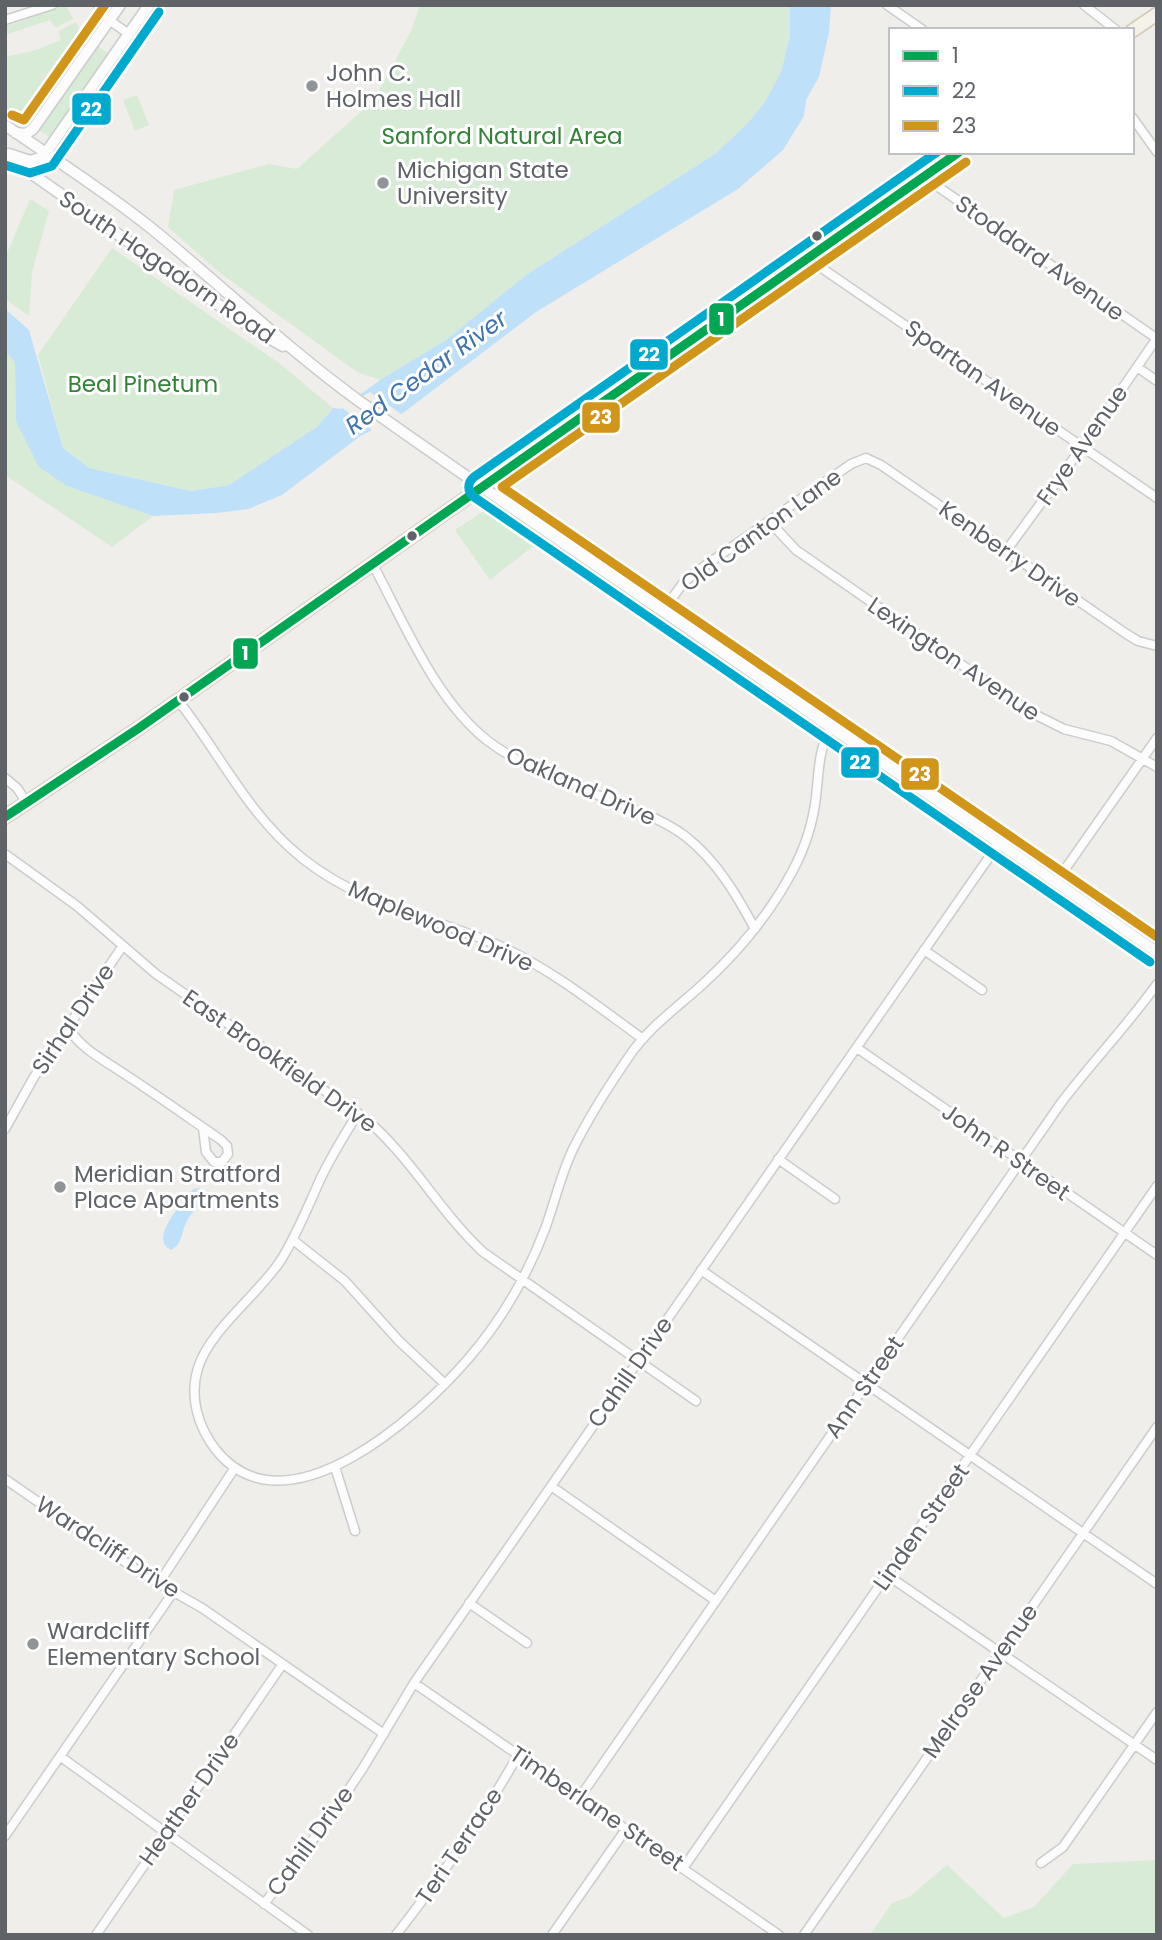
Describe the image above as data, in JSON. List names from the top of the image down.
{
  "streets": {
    "street": [
      "Stoddard Avenue",
      "South Hagadorn Road",
      "Spartan Avenue",
      "Frye Avenue",
      "Old Canton Lane",
      "Kenberry Drive",
      "Lexington Avenue",
      "Oakland Drive",
      "Maplewood Drive",
      "Sirhal Drive",
      "East Brookfield Drive",
      "John R Street",
      "Cahill Drive",
      "Ann Street",
      "Linden Street",
      "Wardcliff Drive",
      "Melrose Avenue",
      "Heather Drive",
      "Timberlane Street",
      "Teri Terrace"
    ]
  },
  "crossings": [
    ["Stoddard Avenue", "Frye Avenue"],
    ["South Hagadorn Road", "Old Canton Lane"],
    ["South Hagadorn Road", "Cahill Drive"],
    ["Spartan Avenue", "Frye Avenue"],
    ["Frye Avenue", "Kenberry Drive"],
    ["Old Canton Lane", "Kenberry Drive"],
    ["Old Canton Lane", "Lexington Avenue"],
    ["Sirhal Drive", "East Brookfield Drive"],
    ["East Brookfield Drive", "Cahill Drive"],
    ["John R Street", "Cahill Drive"],
    ["John R Street", "Ann Street"],
    ["John R Street", "Linden Street"],
    ["Cahill Drive", "Wardcliff Drive"],
    ["Cahill Drive", "Timberlane Street"],
    ["Ann Street", "Timberlane Street"],
    ["Linden Street", "Timberlane Street"],
    ["Wardcliff Drive", "Heather Drive"],
    ["Timberlane Street", "Teri Terrace"]
  ],
  "water": ["Red Cedar River"],
  "parks": ["Sanford Natural Area", "Beal Pinetum"],
  "places": [
    "John C. Holmes Hall",
    "Michigan State University",
    "Meridian Stratford Place Apartments",
    "Wardcliff Elementary School"
  ],
  "lines": ["transit line 23", "transit line 22", "transit line 1"],
  "legend": ["1", "22", "23"]
}
